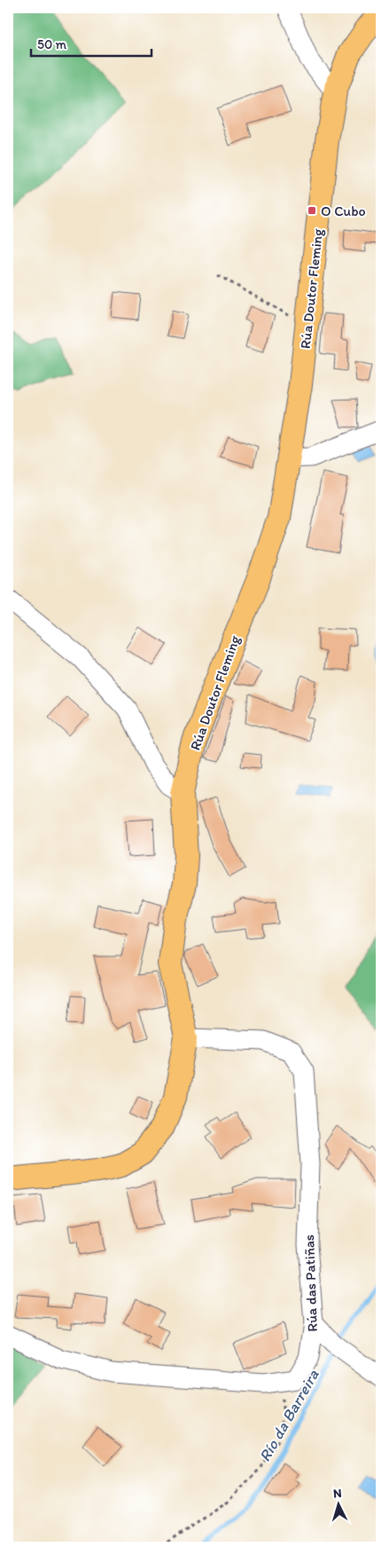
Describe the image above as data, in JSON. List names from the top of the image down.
{
  "streets": {
    "main road": ["Rúa Doutor Fleming"],
    "street": ["Rúa das Patiñas"]
  },
  "crossings": [
    ["Rúa Doutor Fleming", "Rúa das Patiñas"]
  ],
  "water": ["Río da Barreira"],
  "places": {
    "transit": ["O Cubo"]
  },
  "scale_bar": "50 m",
  "north": "top"
}
